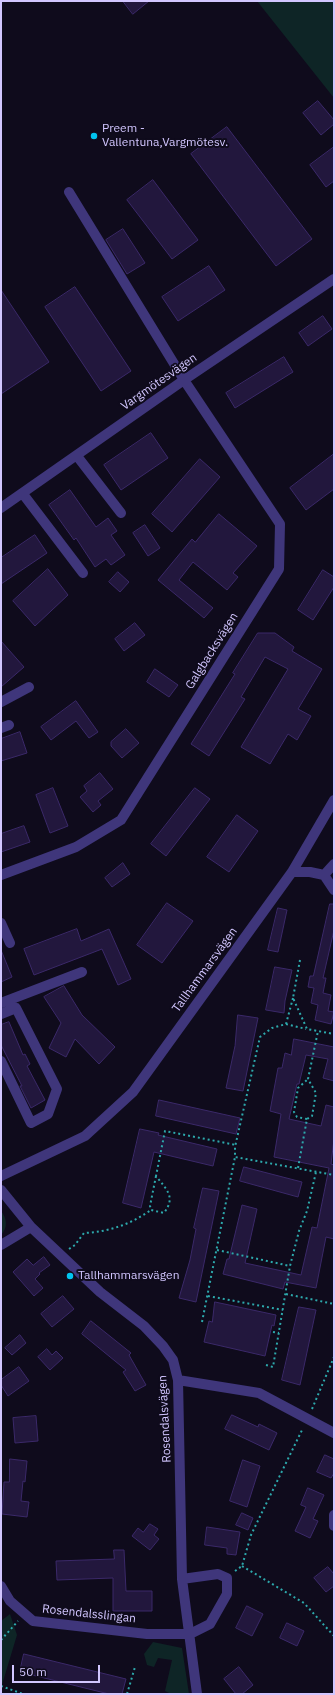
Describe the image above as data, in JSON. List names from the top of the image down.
{
  "streets": {
    "street": [
      "Vargmötesvägen",
      "Galgbacksvägen",
      "Tallhammarsvägen",
      "Rosendalsvägen",
      "Rosendalsslingan"
    ]
  },
  "crossings": [
    ["Vargmötesvägen", "Galgbacksvägen"],
    ["Rosendalsvägen", "Rosendalsslingan"]
  ],
  "places": ["Preem - Vallentuna,Vargmötesv.", "Tallhammarsvägen"],
  "scale_bar": "50 m"
}
